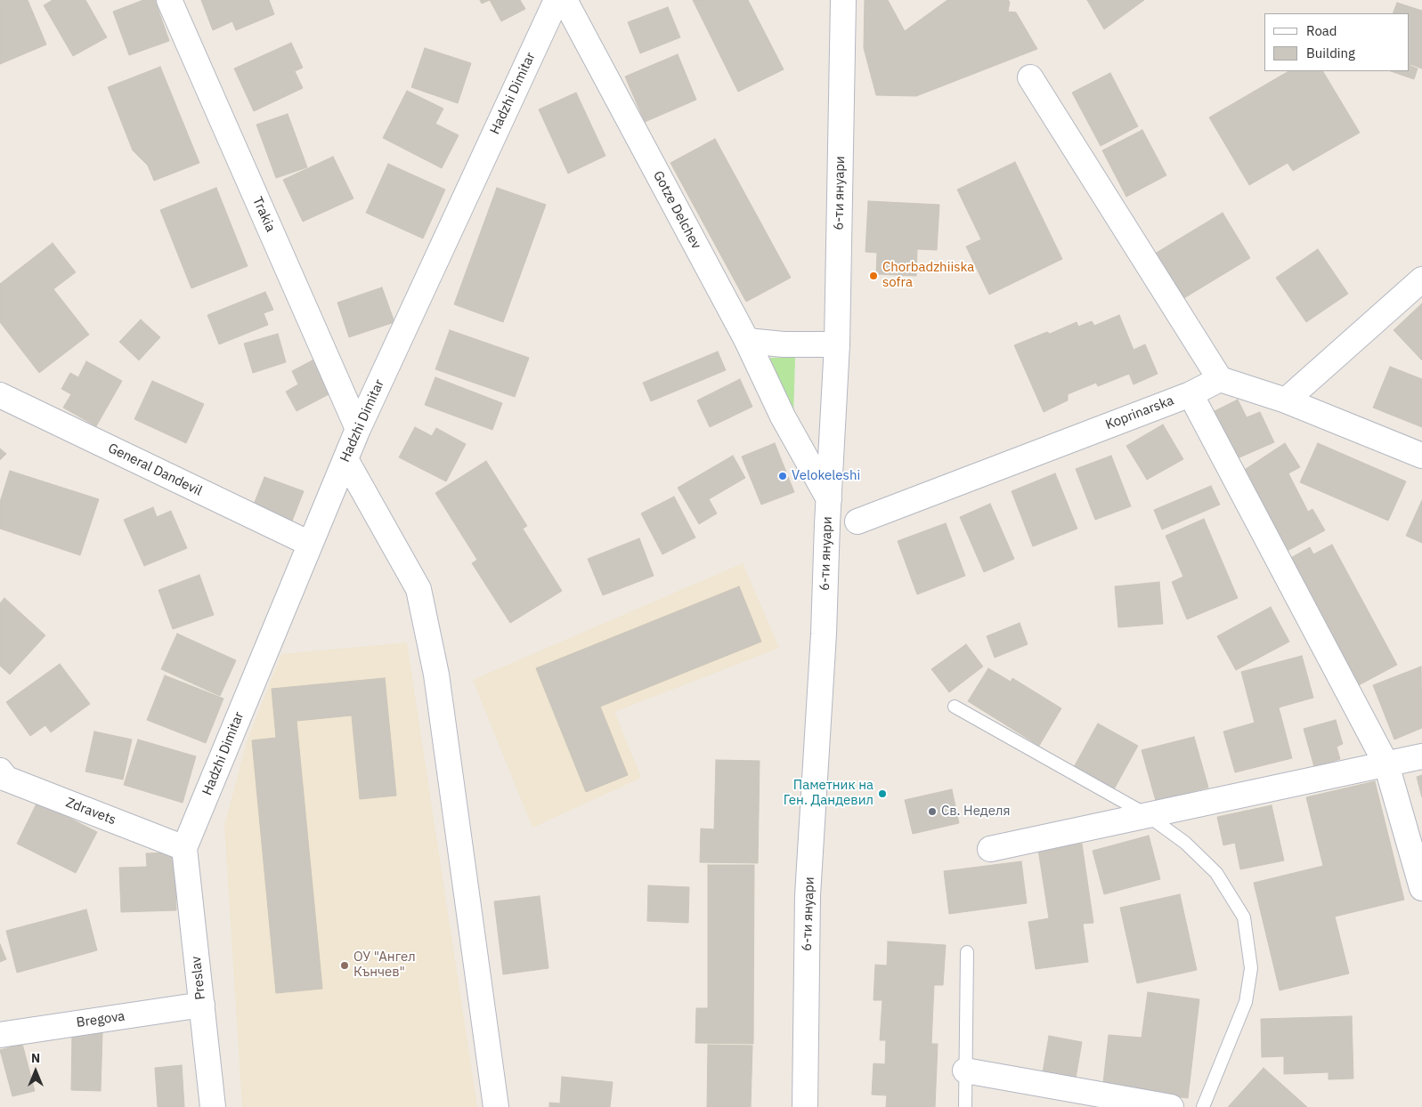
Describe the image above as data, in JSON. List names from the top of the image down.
{
  "streets": {
    "street": [
      "Hadzhi Dimitar",
      "6-ти януари",
      "Gotze Delchev",
      "Trakia",
      "Koprinarska",
      "General Dandevil",
      "Zdravets",
      "Preslav",
      "Bregova"
    ]
  },
  "crossings": [
    ["Hadzhi Dimitar", "Trakia"],
    ["Hadzhi Dimitar", "General Dandevil"],
    ["Hadzhi Dimitar", "Zdravets"],
    ["Hadzhi Dimitar", "Preslav"],
    ["6-ти януари", "Gotze Delchev"],
    ["Zdravets", "Preslav"],
    ["Preslav", "Bregova"]
  ],
  "places": [
    "Chorbadzhiiska sofra",
    "Velokeleshi",
    "Паметник на Ген. Дандевил",
    "Св. Неделя",
    "ОУ \"Ангел Кънчев\""
  ],
  "legend": ["Road", "Building"],
  "north": "top"
}
